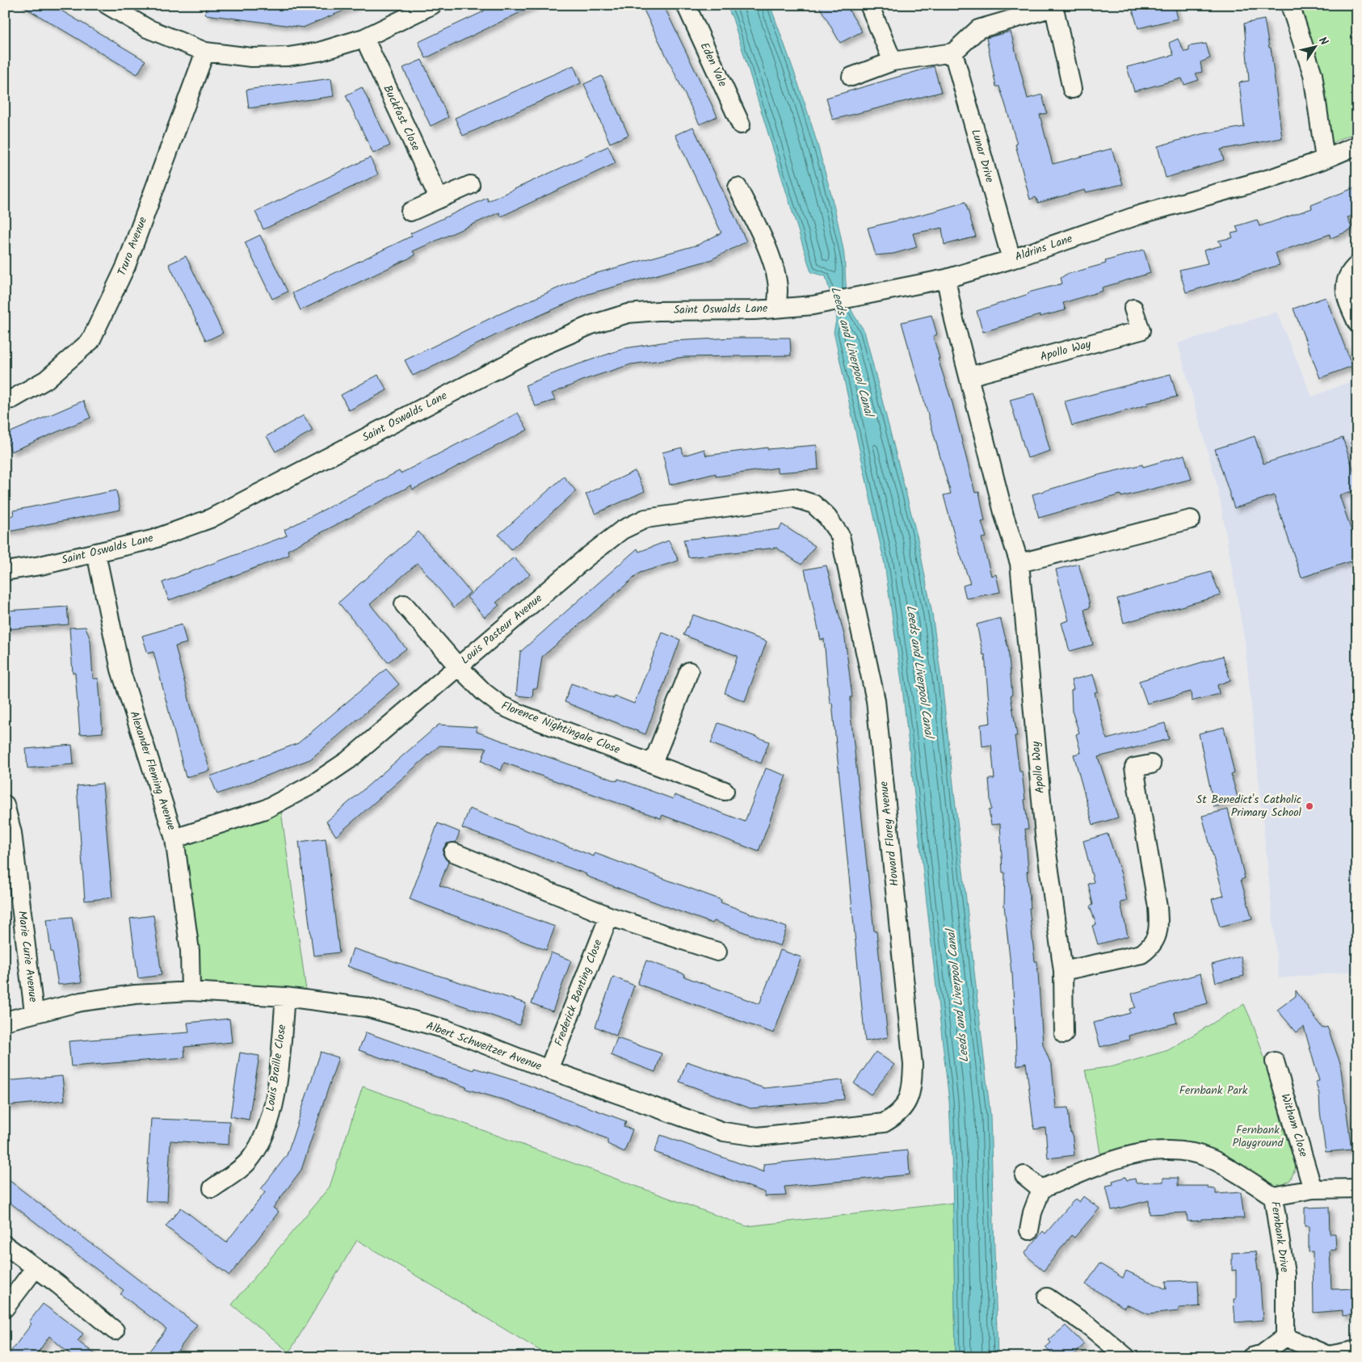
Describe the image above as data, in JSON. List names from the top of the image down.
{
  "streets": {
    "street": [
      "Eden Vale",
      "Buckfast Close",
      "Lunar Drive",
      "Truro Avenue",
      "Aldrins Lane",
      "Saint Oswalds Lane",
      "Apollo Way",
      "Louis Pasteur Avenue",
      "Florence Nightingale Close",
      "Alexander Fleming Avenue",
      "Howard Florey Avenue",
      "Marie Curie Avenue",
      "Frederick Banting Close",
      "Albert Schweitzer Avenue",
      "Louis Braille Close",
      "Witham Close",
      "Fernbank Drive"
    ]
  },
  "crossings": [
    ["Lunar Drive", "Aldrins Lane"],
    ["Aldrins Lane", "Saint Oswalds Lane"],
    ["Aldrins Lane", "Apollo Way"],
    ["Saint Oswalds Lane", "Alexander Fleming Avenue"],
    ["Louis Pasteur Avenue", "Florence Nightingale Close"],
    ["Louis Pasteur Avenue", "Alexander Fleming Avenue"],
    ["Louis Pasteur Avenue", "Howard Florey Avenue"],
    ["Alexander Fleming Avenue", "Albert Schweitzer Avenue"],
    ["Howard Florey Avenue", "Albert Schweitzer Avenue"],
    ["Marie Curie Avenue", "Albert Schweitzer Avenue"],
    ["Frederick Banting Close", "Albert Schweitzer Avenue"],
    ["Albert Schweitzer Avenue", "Louis Braille Close"],
    ["Witham Close", "Fernbank Drive"]
  ],
  "water": ["Leeds and Liverpool Canal"],
  "parks": ["Fernbank Park", "Fernbank Playground"],
  "places": ["St Benedict's Catholic Primary School"],
  "north": "top right"
}
